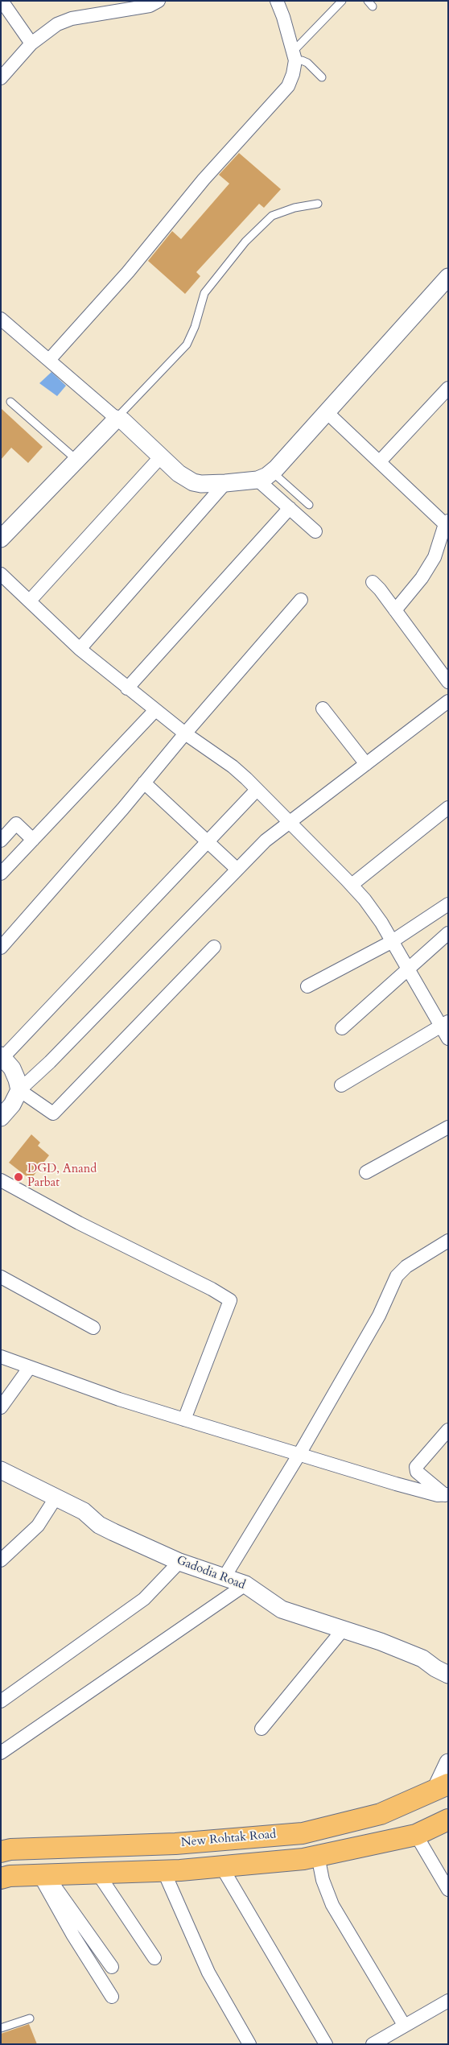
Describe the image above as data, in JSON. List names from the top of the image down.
{
  "streets": {
    "main road": ["New Rohtak Road"],
    "street": ["Gadodia Road"]
  },
  "places": ["DGD, Anand Parbat"]
}
